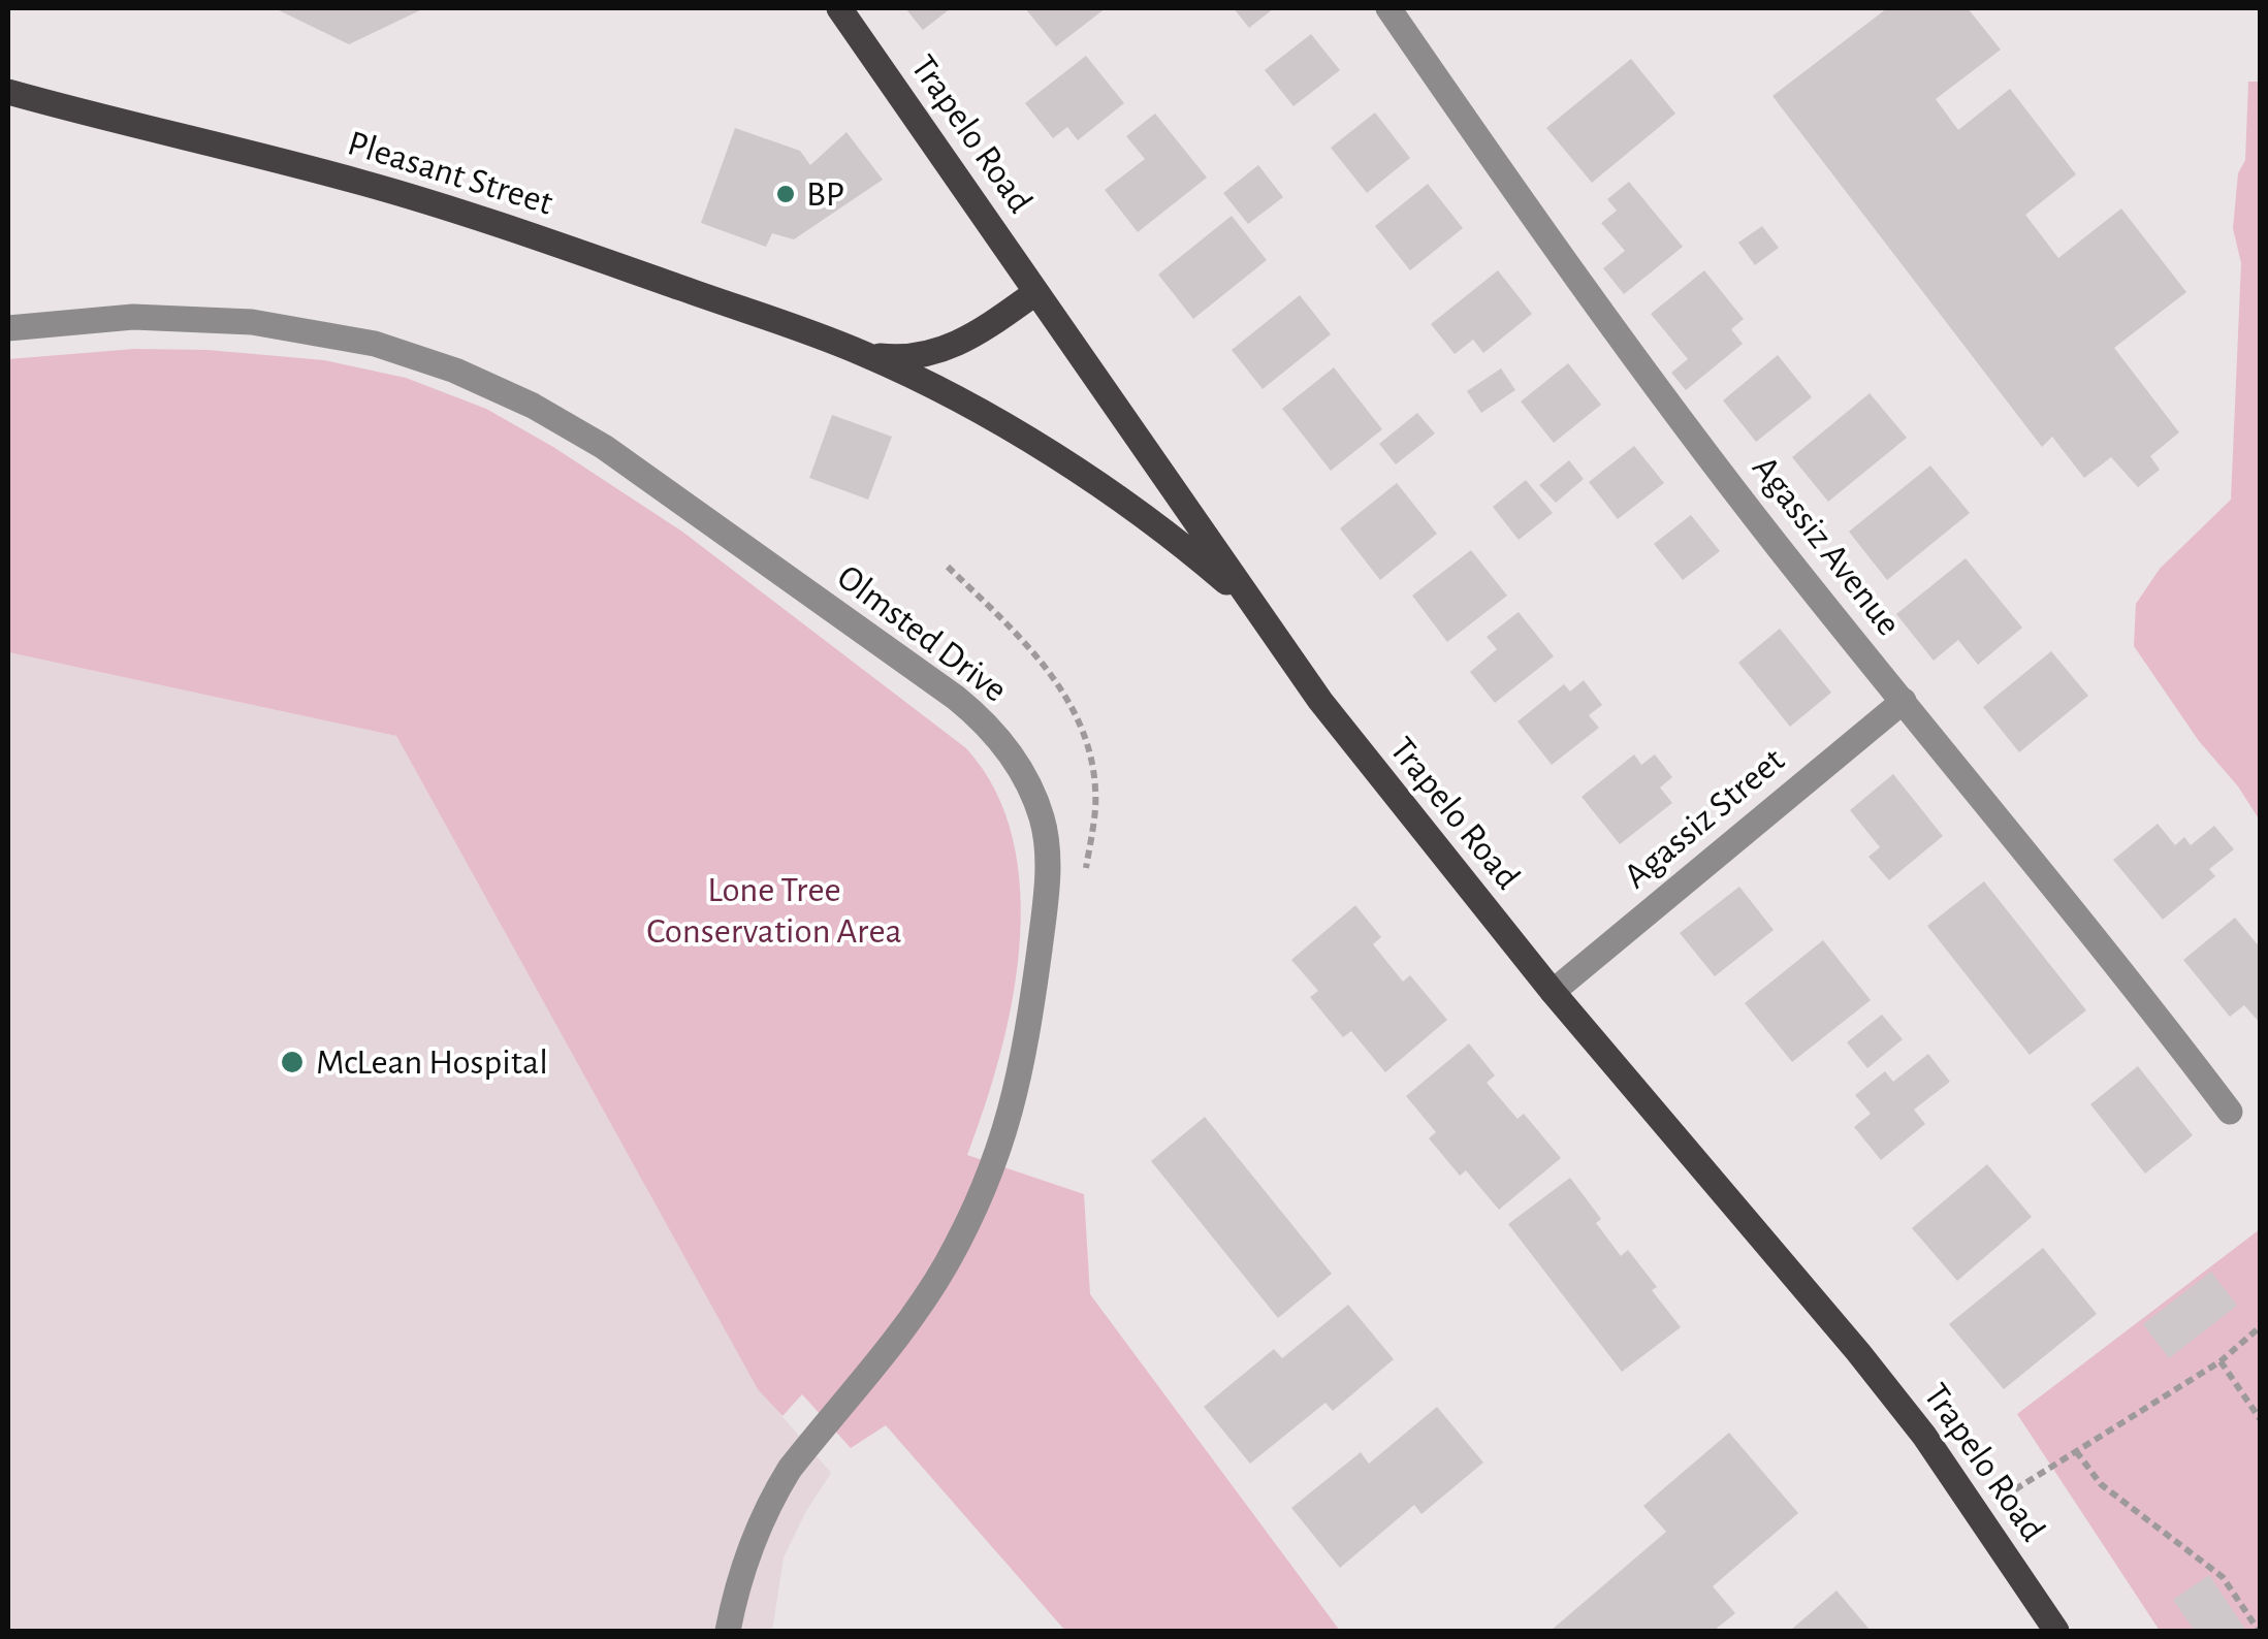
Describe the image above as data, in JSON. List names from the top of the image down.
{
  "streets": {
    "main road": ["Trapelo Road", "Pleasant Street"],
    "street": ["Agassiz Avenue", "Olmsted Drive", "Agassiz Street"]
  },
  "crossings": [
    ["Trapelo Road", "Pleasant Street"],
    ["Trapelo Road", "Agassiz Street"],
    ["Agassiz Avenue", "Agassiz Street"]
  ],
  "parks": ["Lone Tree Conservation Area"],
  "places": ["BP", "McLean Hospital"]
}
